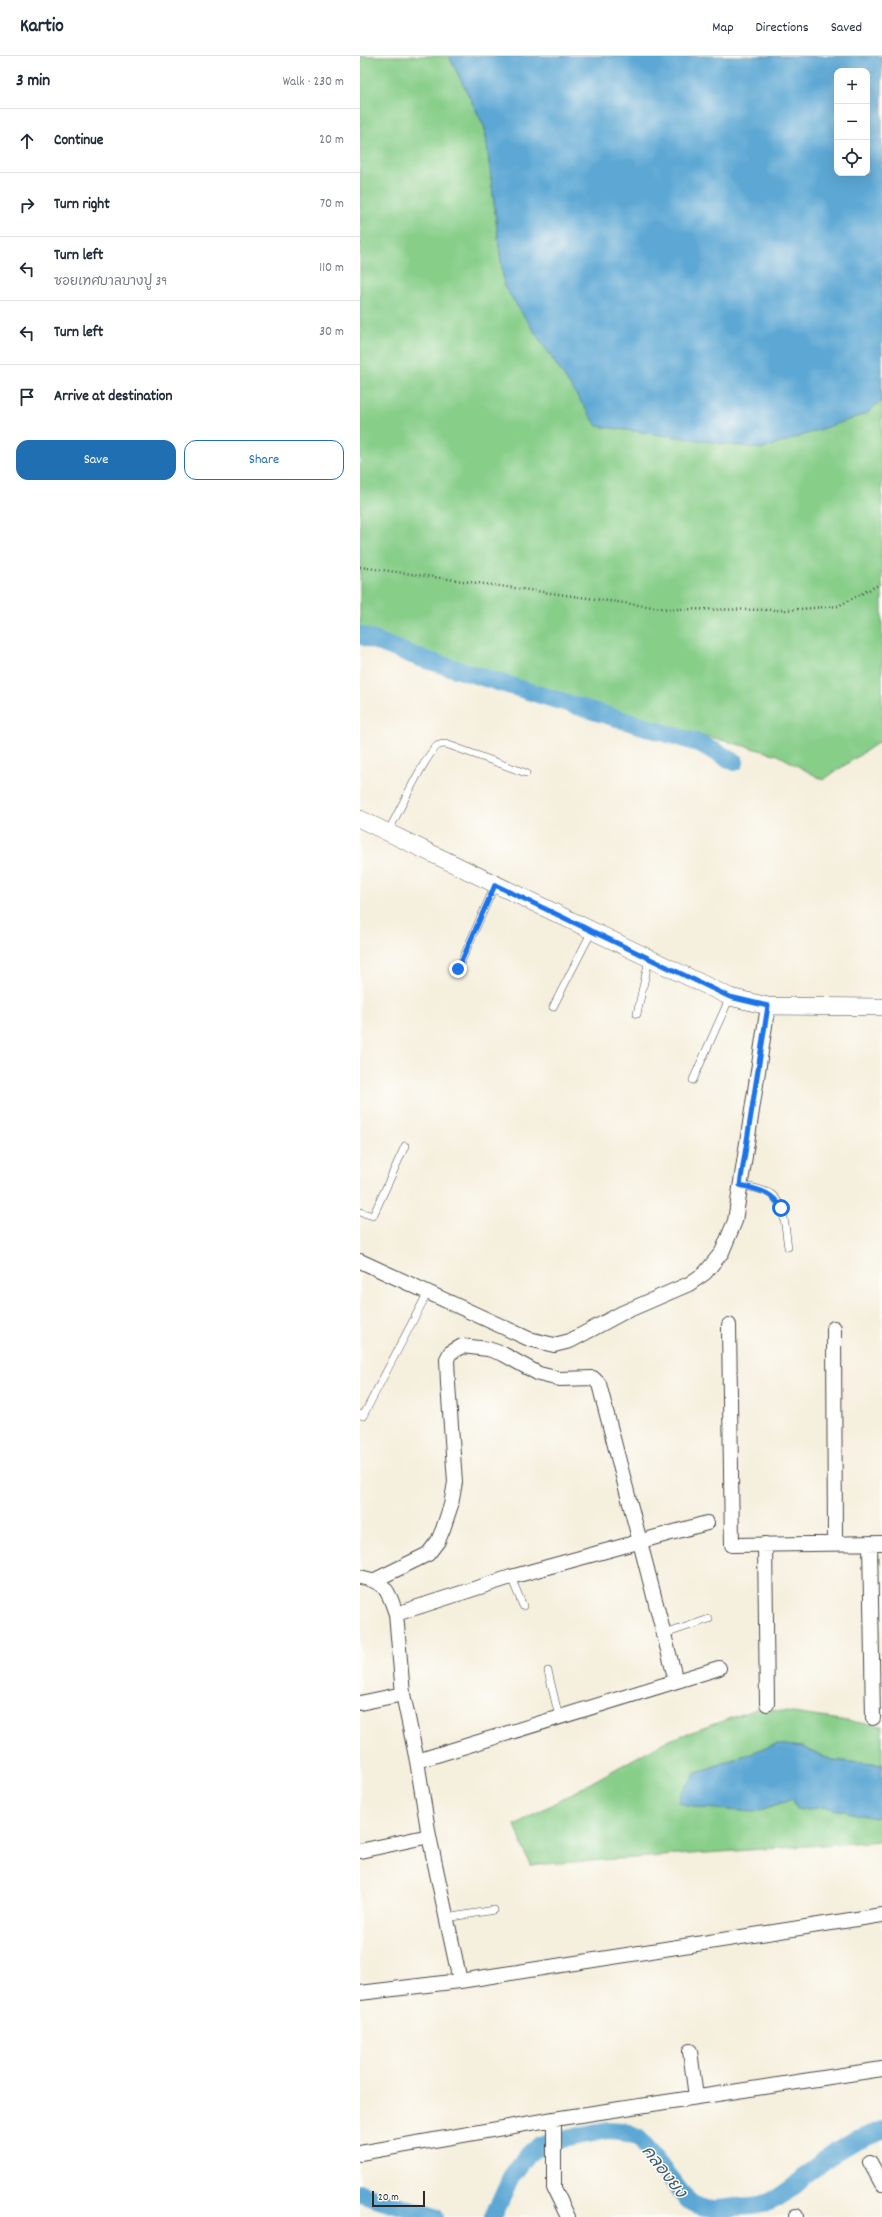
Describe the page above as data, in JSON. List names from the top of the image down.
{
  "water": ["คลองยง"],
  "scale_bar": "20 m",
  "page": {
    "header": "Kartio",
    "nav": ["Map", "Directions", "Saved"],
    "heading": ["3 min", "Walk · 230 m"],
    "map_buttons": ["+", "−"],
    "list": [
      ["Continue", "20 m"],
      ["Turn right", "70 m"],
      ["Turn left", "ซอยเทศบาลบางปู 39", "110 m"],
      ["Turn left", "30 m"],
      "Arrive at destination"
    ],
    "buttons": ["Save", "Share"],
    "scale": "20 m"
  }
}
